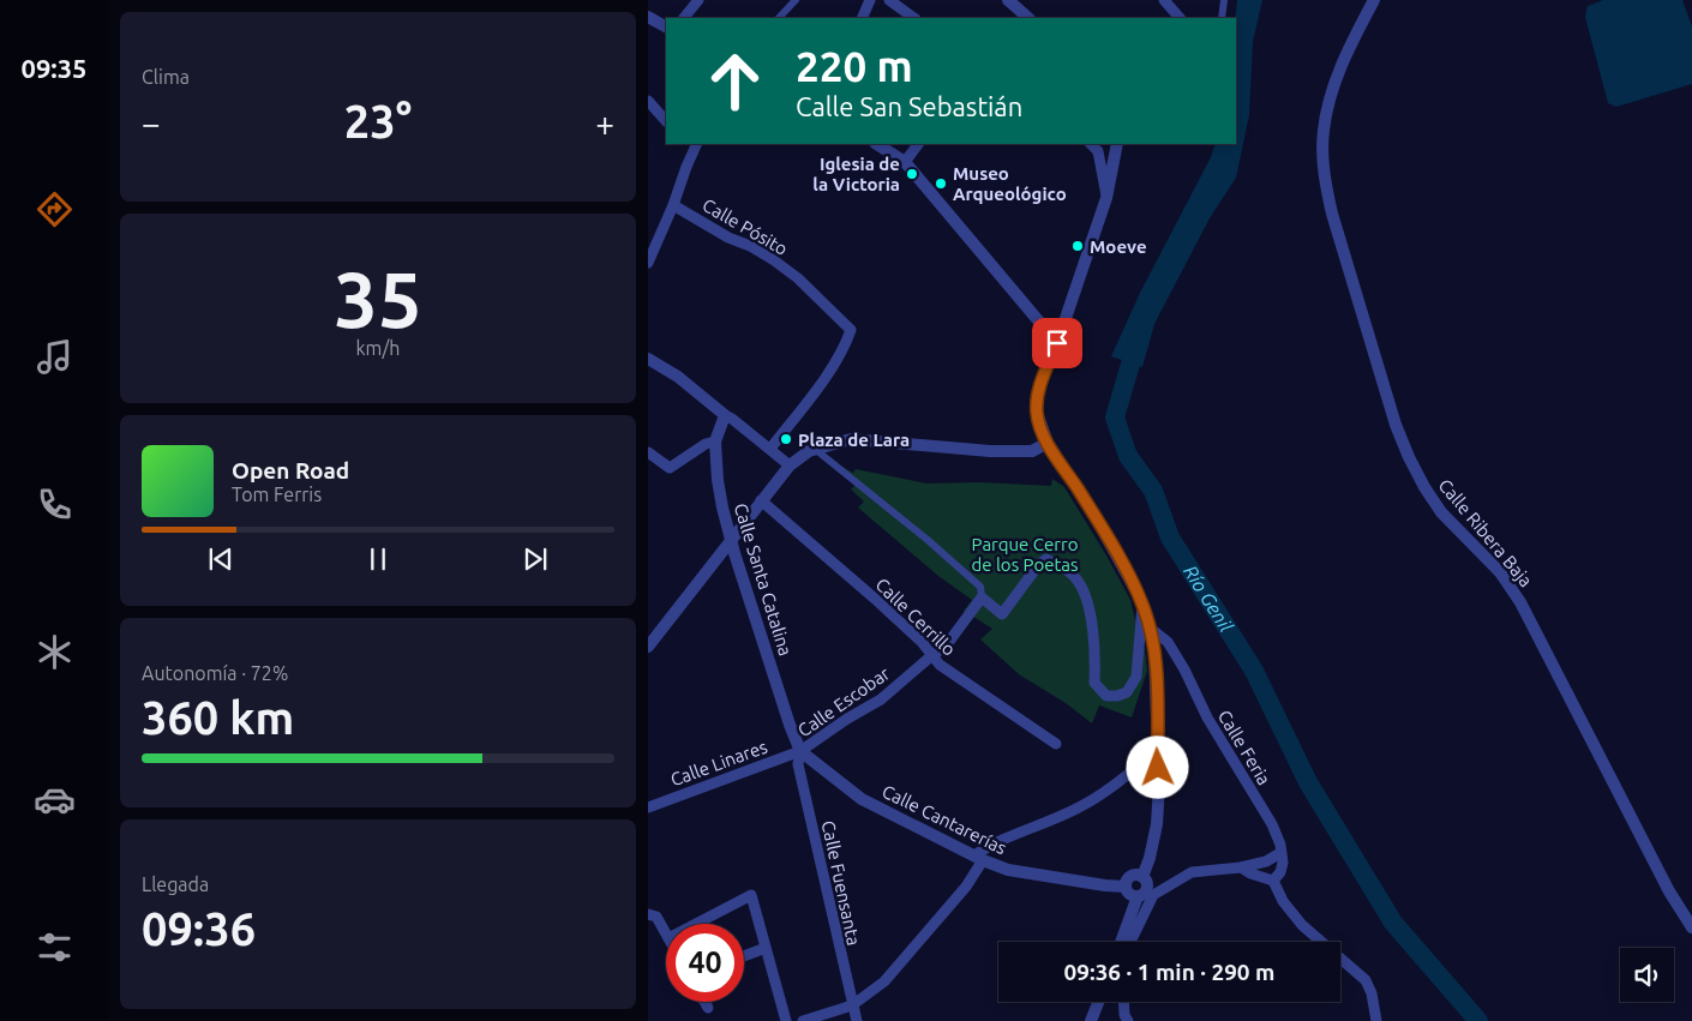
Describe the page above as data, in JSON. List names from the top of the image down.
{
  "streets": {
    "street": [
      "Calle Pósito",
      "Calle Ribera Baja",
      "Calle Santa Catalina",
      "Calle Cerrillo",
      "Calle Escobar",
      "Calle Feria",
      "Calle Linares",
      "Calle Cantarerías",
      "Calle Fuensanta"
    ]
  },
  "crossings": [
    ["Calle Santa Catalina", "Calle Escobar"],
    ["Calle Santa Catalina", "Calle Linares"],
    ["Calle Santa Catalina", "Calle Cantarerías"],
    ["Calle Santa Catalina", "Calle Fuensanta"],
    ["Calle Cerrillo", "Calle Escobar"],
    ["Calle Escobar", "Calle Linares"],
    ["Calle Escobar", "Calle Cantarerías"],
    ["Calle Escobar", "Calle Fuensanta"],
    ["Calle Linares", "Calle Cantarerías"],
    ["Calle Linares", "Calle Fuensanta"],
    ["Calle Cantarerías", "Calle Fuensanta"]
  ],
  "water": ["Río Genil"],
  "parks": ["Parque Cerro de los Poetas"],
  "places": [
    "Iglesia de la Victoria",
    "Museo Arqueológico",
    "Moeve",
    "Plaza de Lara"
  ],
  "page": {
    "tabs": "09:35",
    "tile": [
      "Clima",
      ["35", "km/h"],
      ["Autonomía · 72%", "360 km"],
      ["Llegada", "09:36"]
    ],
    "turn": ["220 m", "Calle San Sebastián"],
    "heat": ["−", "23°", "+"],
    "song": ["Open Road", "Tom Ferris"],
    "limit": "40",
    "trip": "09:36 · 1 min · 290 m"
  }
}
